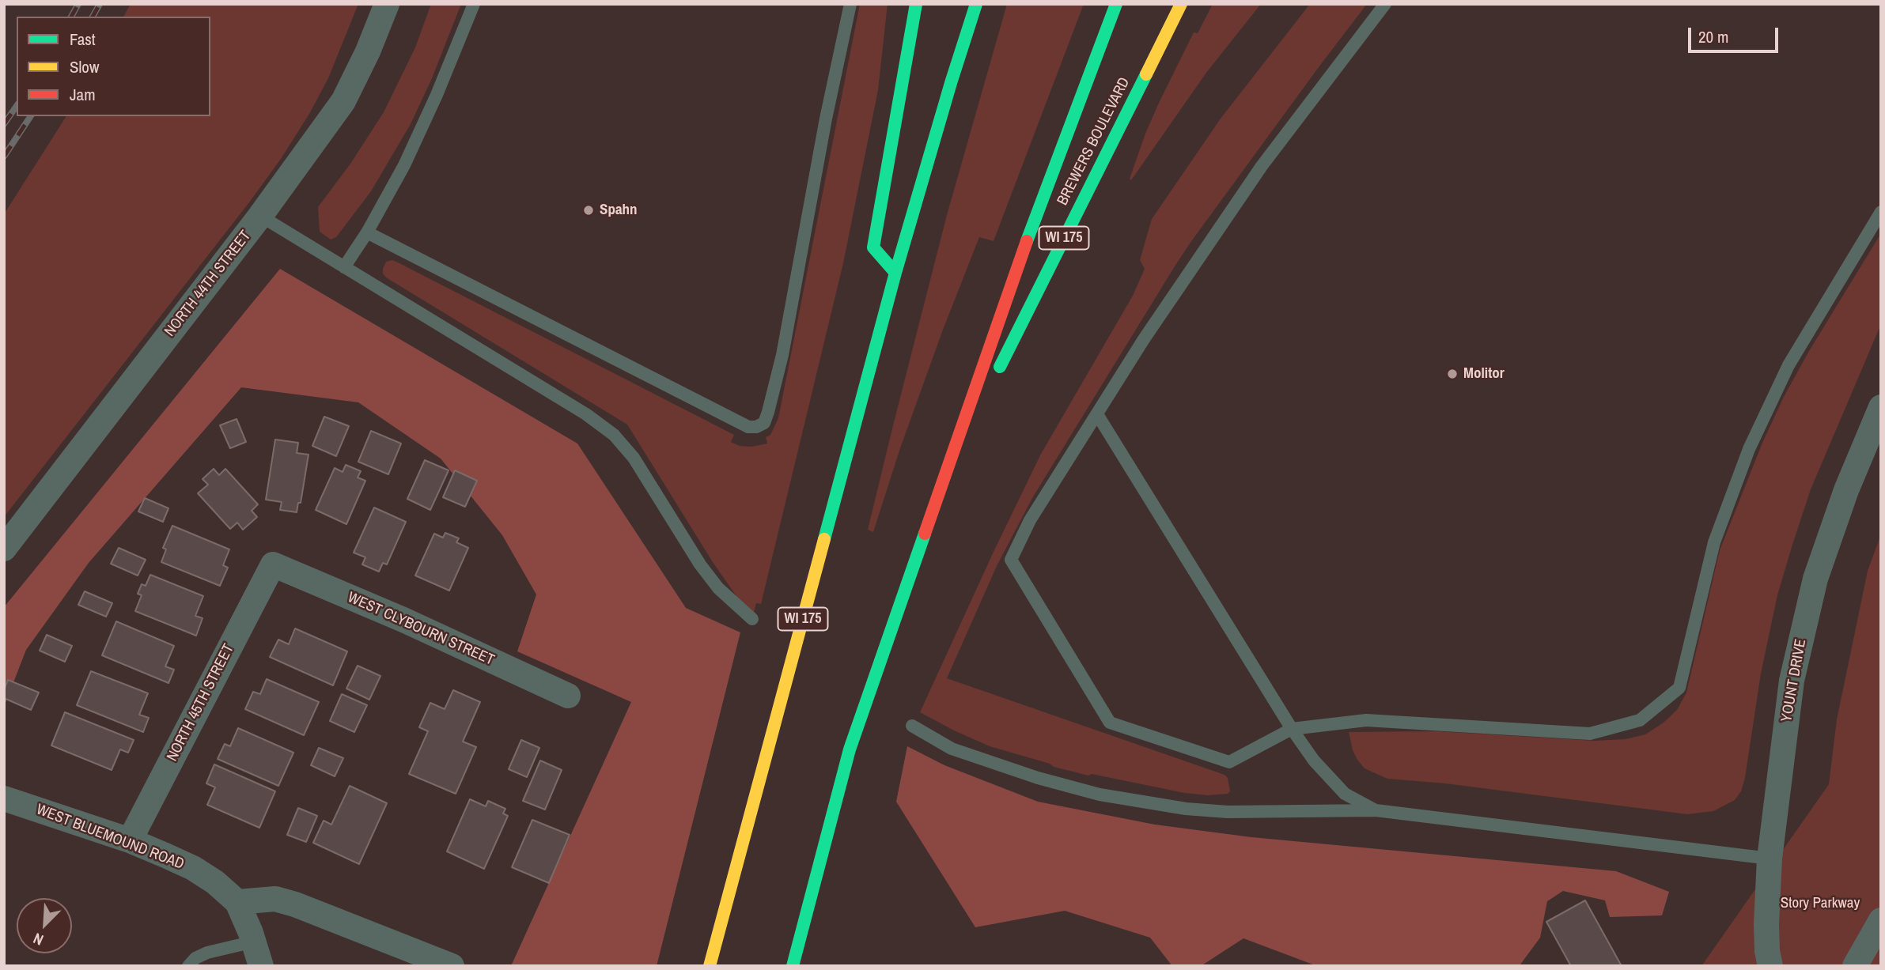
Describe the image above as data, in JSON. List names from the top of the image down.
{
  "streets": {
    "highway": ["BREWERS BOULEVARD", "WI 175"],
    "street": [
      "NORTH 44TH STREET",
      "WEST CLYBOURN STREET",
      "YOUNT DRIVE",
      "NORTH 45TH STREET",
      "WEST BLUEMOUND ROAD"
    ]
  },
  "crossings": [
    ["BREWERS BOULEVARD", "WI 175"],
    ["WEST CLYBOURN STREET", "NORTH 45TH STREET"],
    ["NORTH 45TH STREET", "WEST BLUEMOUND ROAD"]
  ],
  "parks": ["Story Parkway"],
  "places": ["Spahn", "Molitor"],
  "legend": ["Fast", "Slow", "Jam"],
  "scale_bar": "20 m",
  "north": "bottom left"
}
